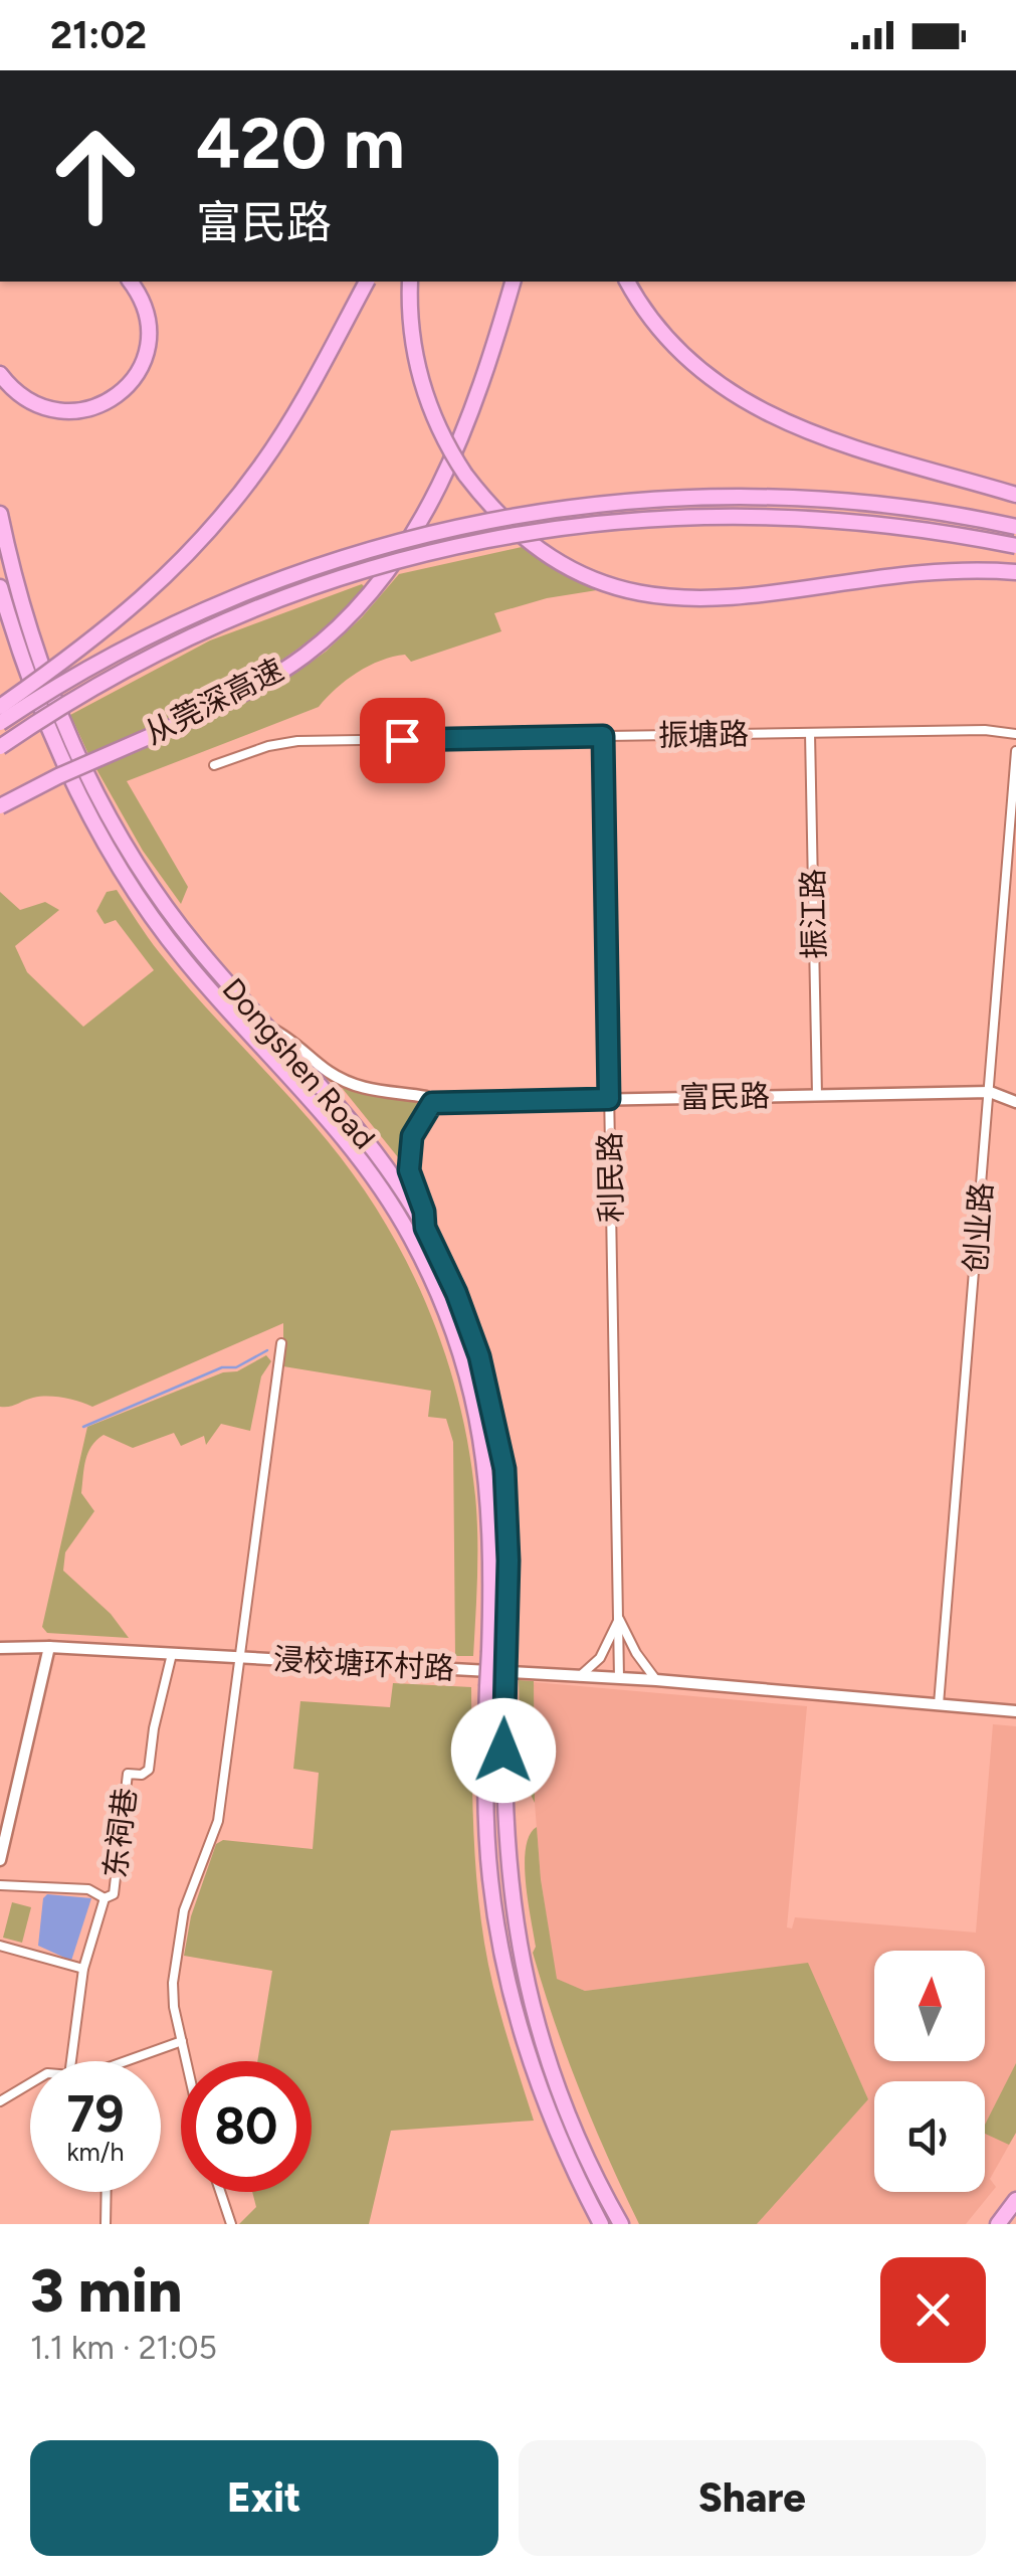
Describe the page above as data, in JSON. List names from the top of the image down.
{
  "streets": {
    "highway": ["从莞深高速", "Dongshen Road"],
    "street": [
      "振塘路",
      "振江路",
      "富民路",
      "利民路",
      "创业路",
      "浸校塘环村路",
      "东祠巷"
    ]
  },
  "crossings": [
    ["振塘路", "振江路"],
    ["振塘路", "利民路"],
    ["振江路", "富民路"],
    ["Dongshen Road", "富民路"],
    ["富民路", "利民路"],
    ["富民路", "创业路"],
    ["利民路", "浸校塘环村路"],
    ["创业路", "浸校塘环村路"],
    ["浸校塘环村路", "东祠巷"]
  ],
  "north": "top",
  "page": {
    "status": "21:02",
    "turn": ["420 m", "富民路"],
    "speed": "79 km/h",
    "limit": "80",
    "heading": ["3 min", "1.1 km · 21:05"],
    "buttons": ["Exit", "Share"]
  }
}
